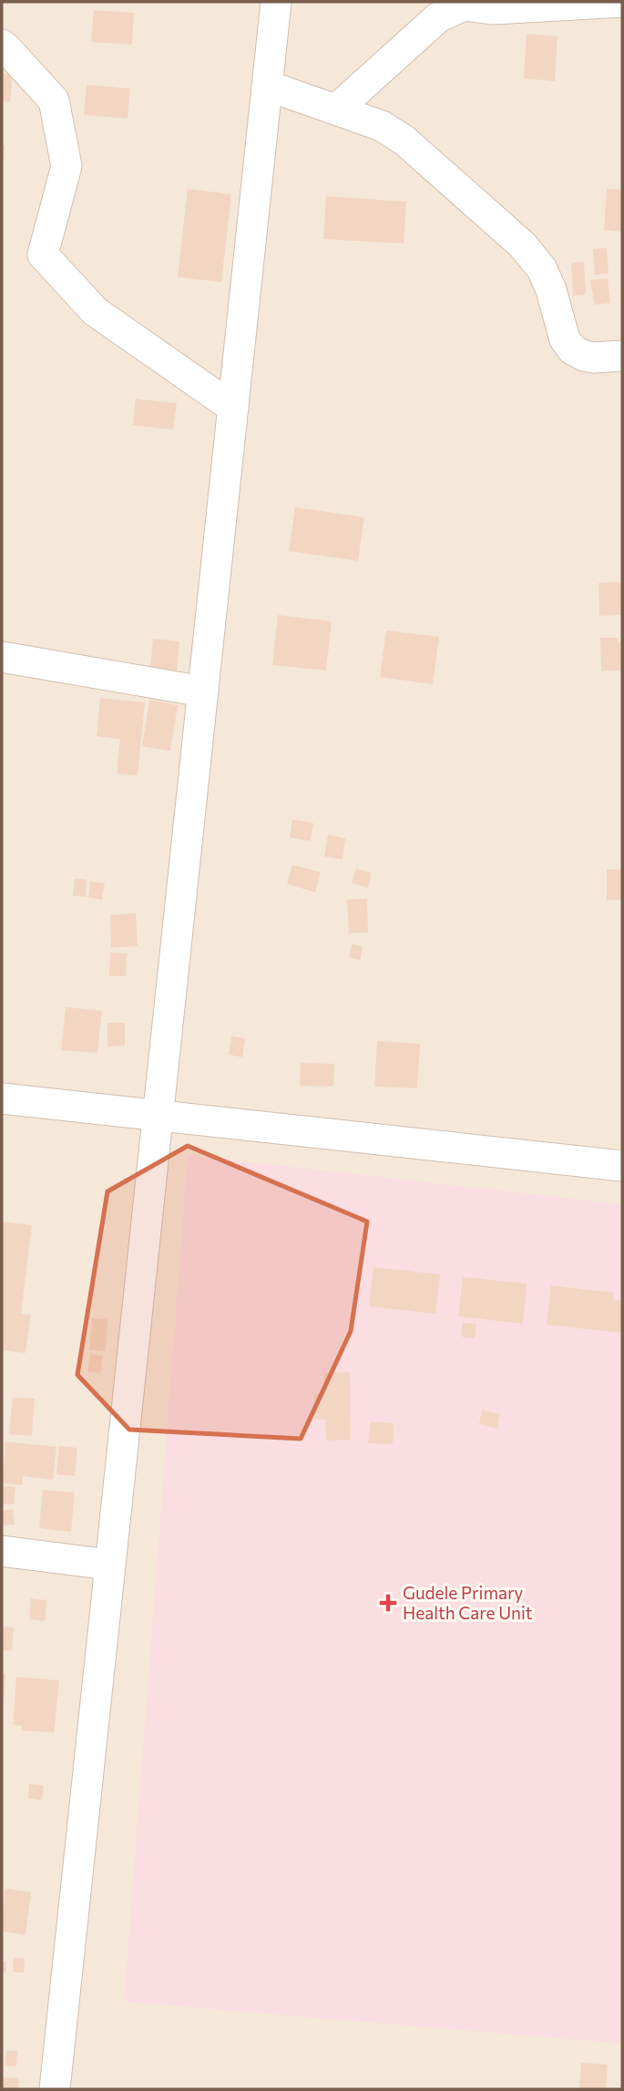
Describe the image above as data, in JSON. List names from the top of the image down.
{
  "places": {
    "health": ["Gudele Primary Health Care Unit"]
  }
}
